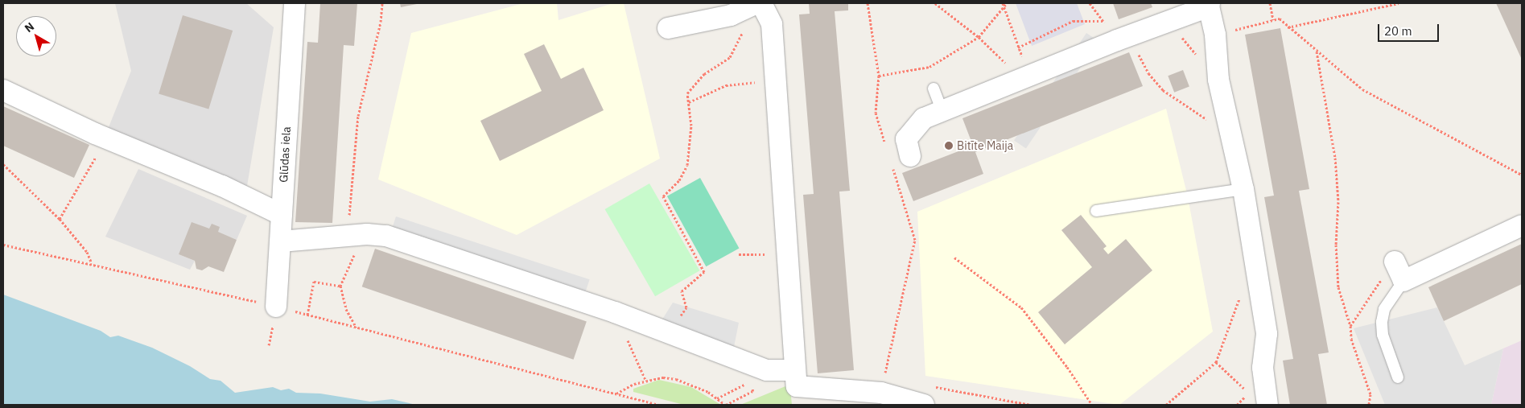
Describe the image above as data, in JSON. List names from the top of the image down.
{
  "streets": {
    "street": ["Glūdas iela"]
  },
  "places": ["Bitīte Maija"],
  "scale_bar": "20 m",
  "north": "top left"
}
